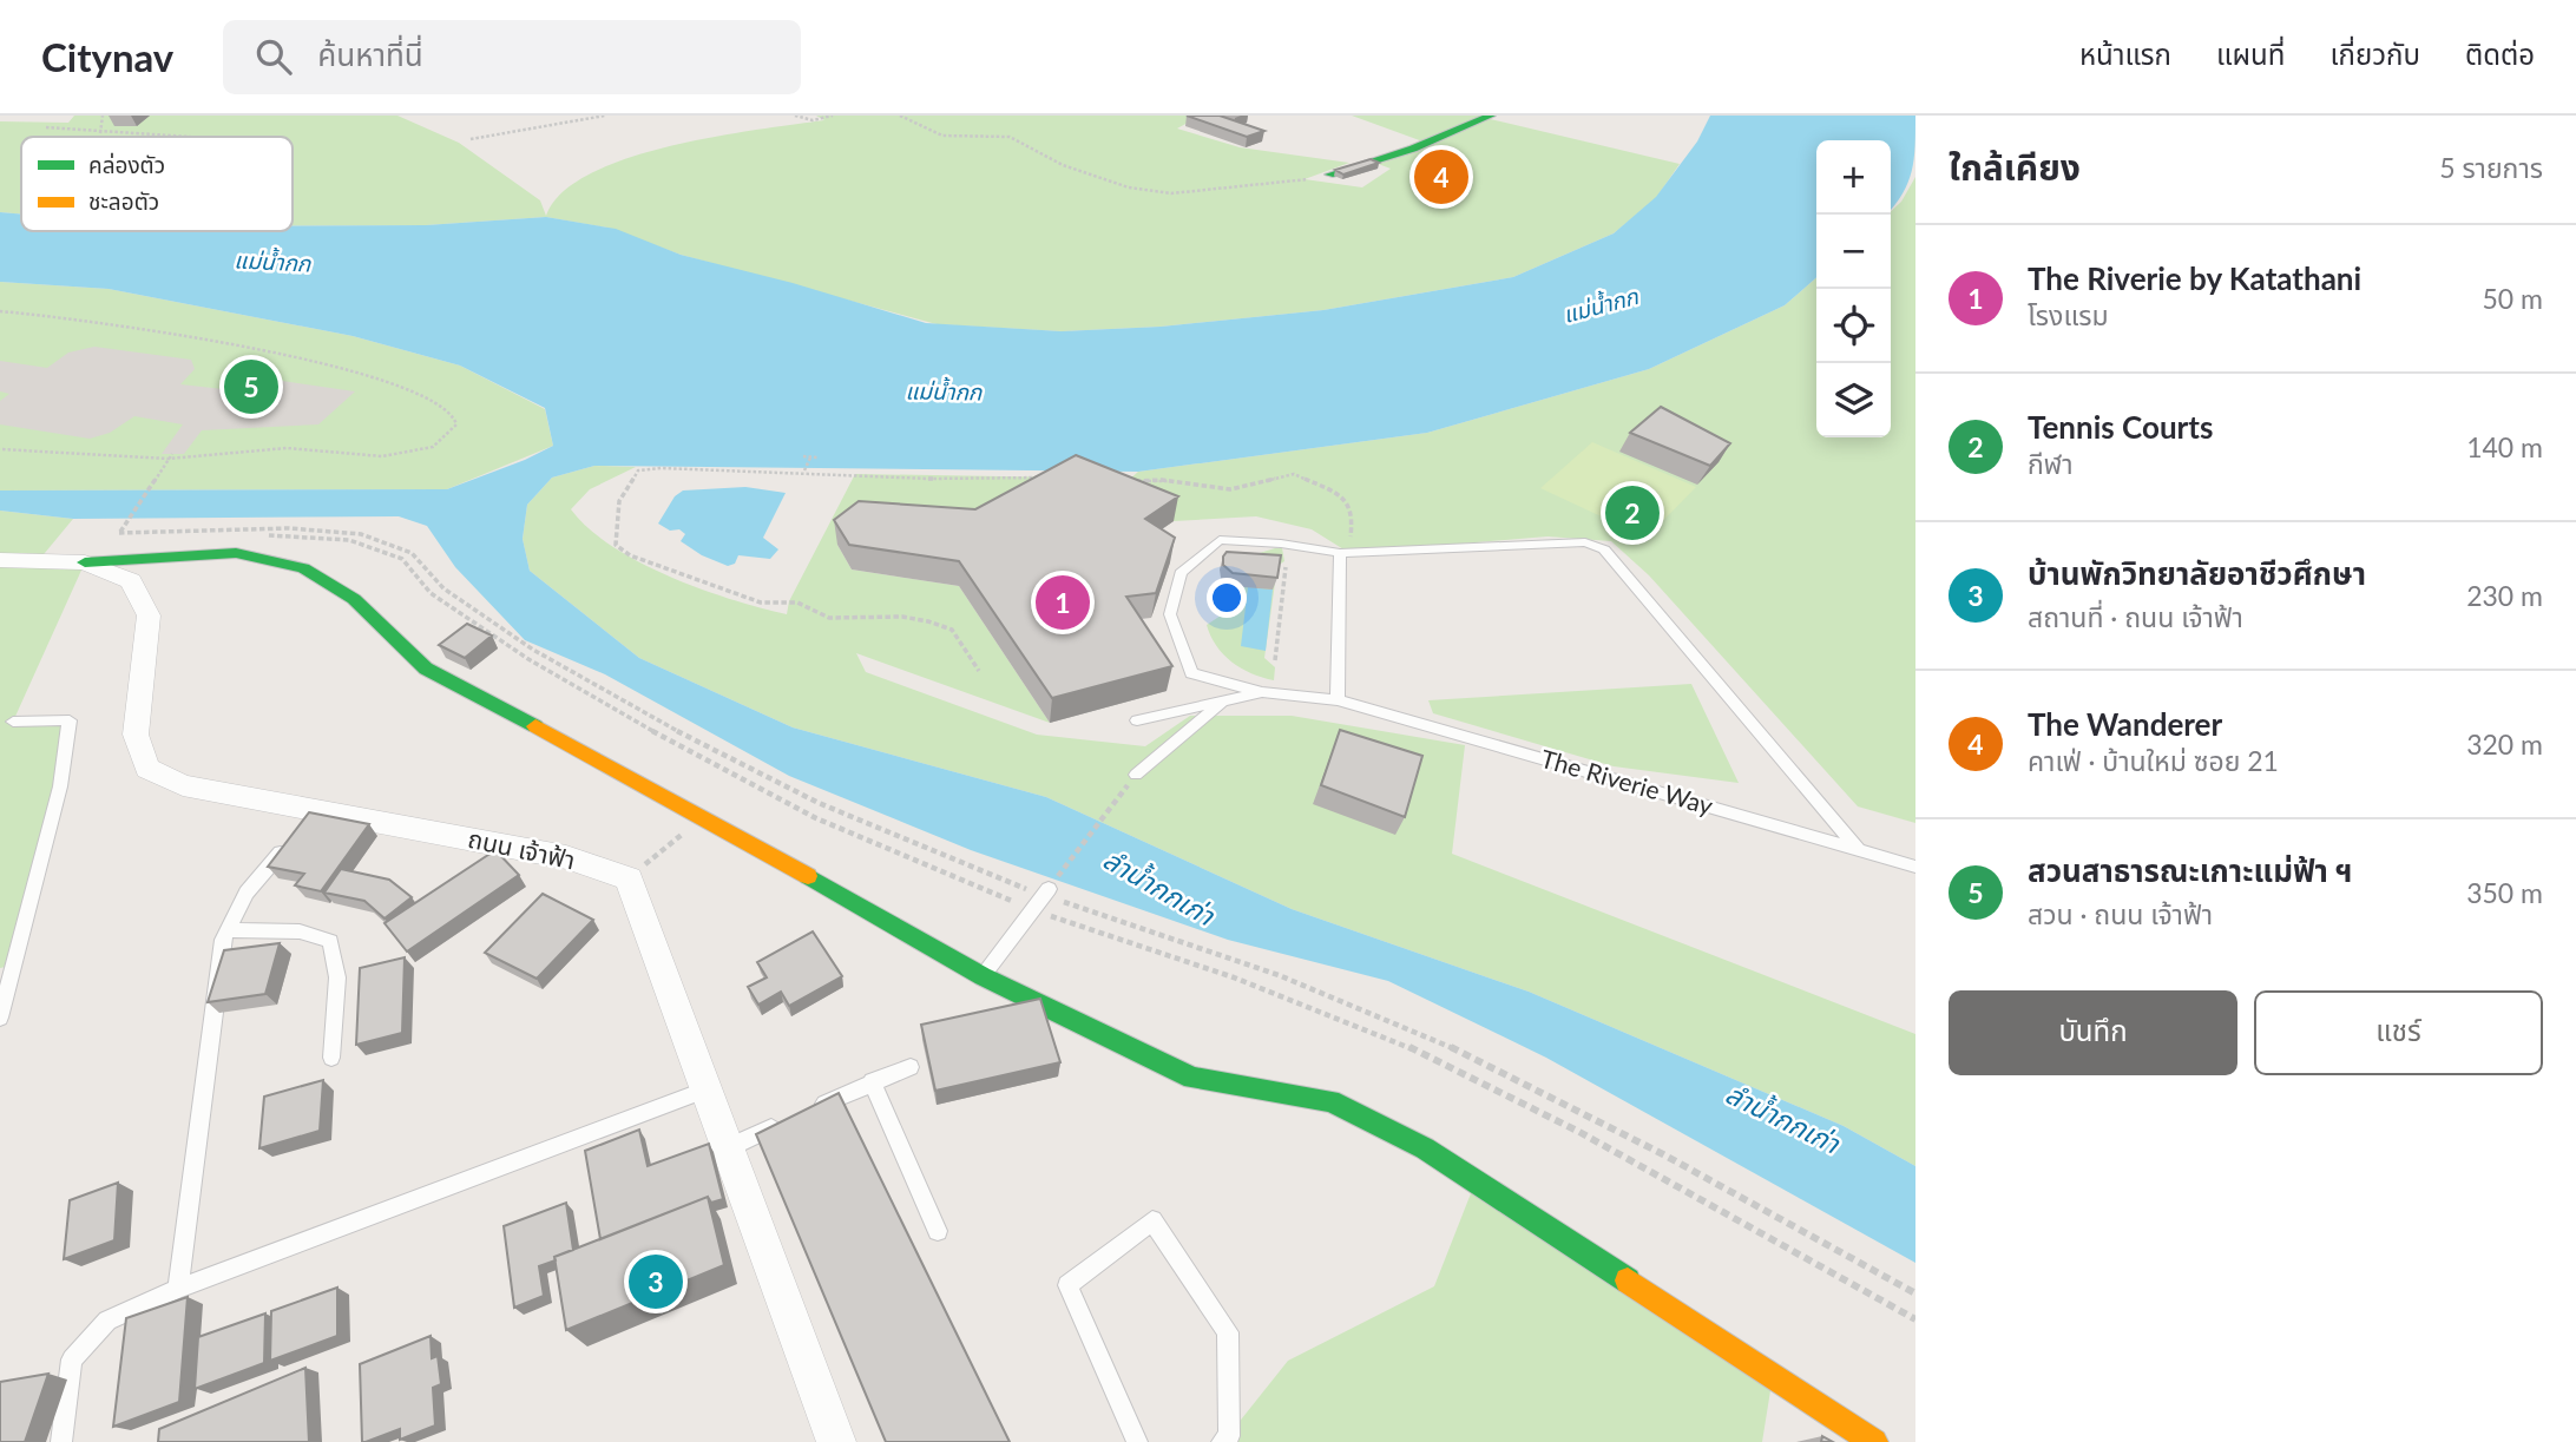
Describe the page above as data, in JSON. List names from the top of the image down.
{
  "streets": {
    "street": ["ถนน เจ้าฟ้า"],
    "lane": ["The Riverie Way"]
  },
  "water": ["แม่น้ำกก", "ลำน้ำกกเก่า"],
  "legend": ["คล่องตัว", "ชะลอตัว"],
  "page": {
    "header": "Citynav",
    "search": "ค้นหาที่นี่",
    "nav": [
      "หน้าแรก",
      "แผนที่",
      "เกี่ยวกับ",
      "ติดต่อ"
    ],
    "heading": ["ใกล้เคียง", "5 รายการ"],
    "map_buttons": ["+", "−"],
    "pins": [
      "4",
      "5",
      "2",
      "1",
      "3"
    ],
    "list": [
      {
        "mark": "1",
        "name": "The Riverie by Katathani",
        "note": "โรงแรม",
        "value": "50 m"
      },
      {
        "mark": "2",
        "name": "Tennis Courts",
        "note": "กีฬา",
        "value": "140 m"
      },
      {
        "mark": "3",
        "name": "บ้านพักวิทยาลัยอาชีวศึกษา",
        "note": "สถานที่ · ถนน เจ้าฟ้า",
        "value": "230 m"
      },
      {
        "mark": "4",
        "name": "The Wanderer",
        "note": "คาเฟ่ · บ้านใหม่ ซอย 21",
        "value": "320 m"
      },
      {
        "mark": "5",
        "name": "สวนสาธารณะเกาะแม่ฟ้า ฯ",
        "note": "สวน · ถนน เจ้าฟ้า",
        "value": "350 m"
      }
    ],
    "buttons": ["บันทึก", "แชร์"]
  }
}
